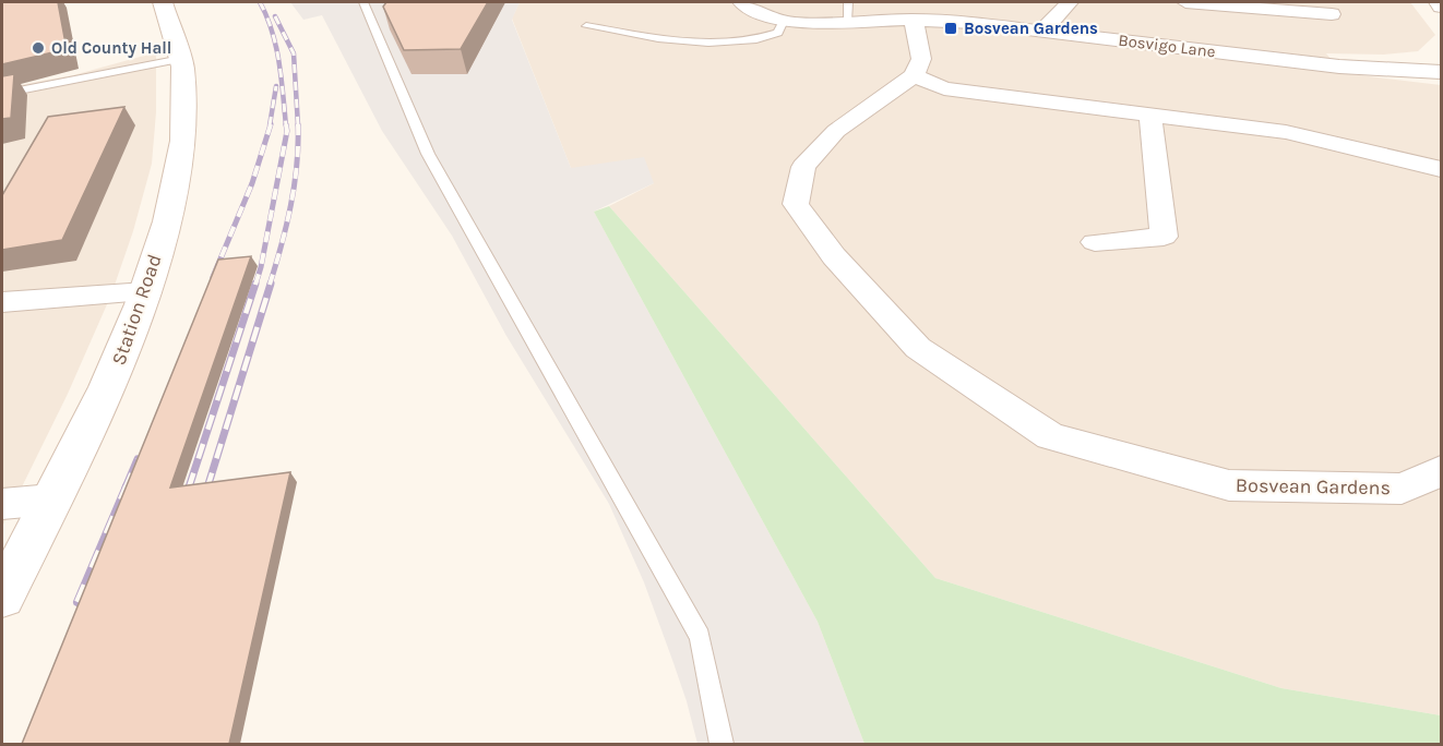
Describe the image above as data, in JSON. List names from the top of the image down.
{
  "streets": {
    "street": ["Bosvigo Lane", "Station Road", "Bosvean Gardens"]
  },
  "places": {
    "transit": ["Bosvean Gardens"],
    "other": ["Old County Hall"]
  }
}
